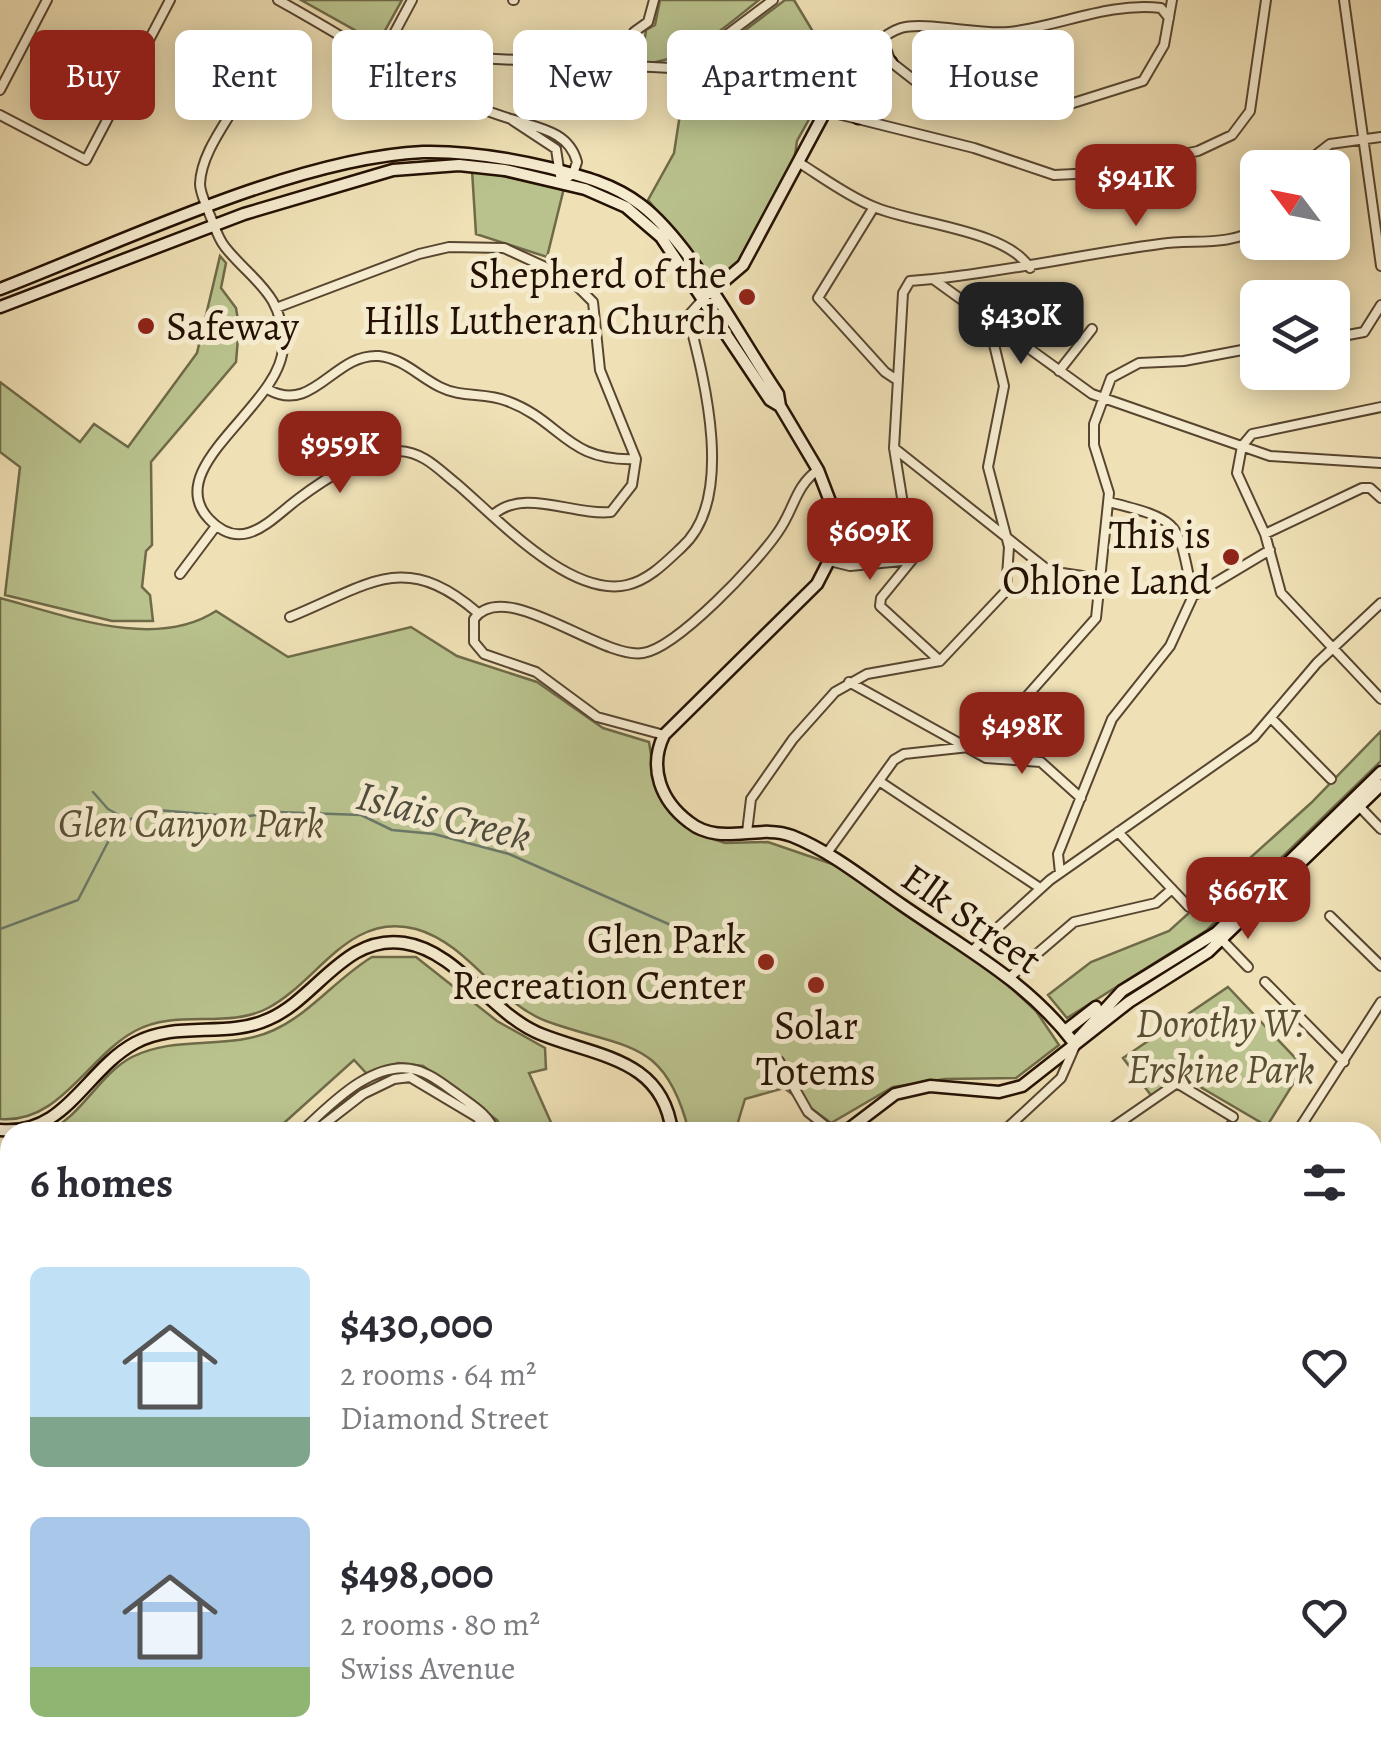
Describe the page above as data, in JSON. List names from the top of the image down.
{
  "streets": {
    "main road": ["Elk Street"]
  },
  "water": ["Islais Creek"],
  "parks": ["Glen Canyon Park", "Dorothy W. Erskine Park"],
  "places": [
    "Shepherd of the Hills Lutheran Church",
    "Safeway",
    "This is Ohlone Land",
    "Glen Park Recreation Center",
    "Solar Totems"
  ],
  "north": "top left",
  "page": {
    "chip": [
      "Buy",
      "Rent",
      "Filters",
      "New",
      "Apartment",
      "House"
    ],
    "price": [
      "$941K",
      "$430K",
      "$959K",
      "$609K",
      "$498K",
      "$667K"
    ],
    "heading": "6 homes",
    "list": [
      {
        "name": "$430,000",
        "note": "2 rooms · 64 m² · Diamond Street"
      },
      {
        "name": "$498,000",
        "note": "2 rooms · 80 m² · Swiss Avenue"
      }
    ]
  }
}
